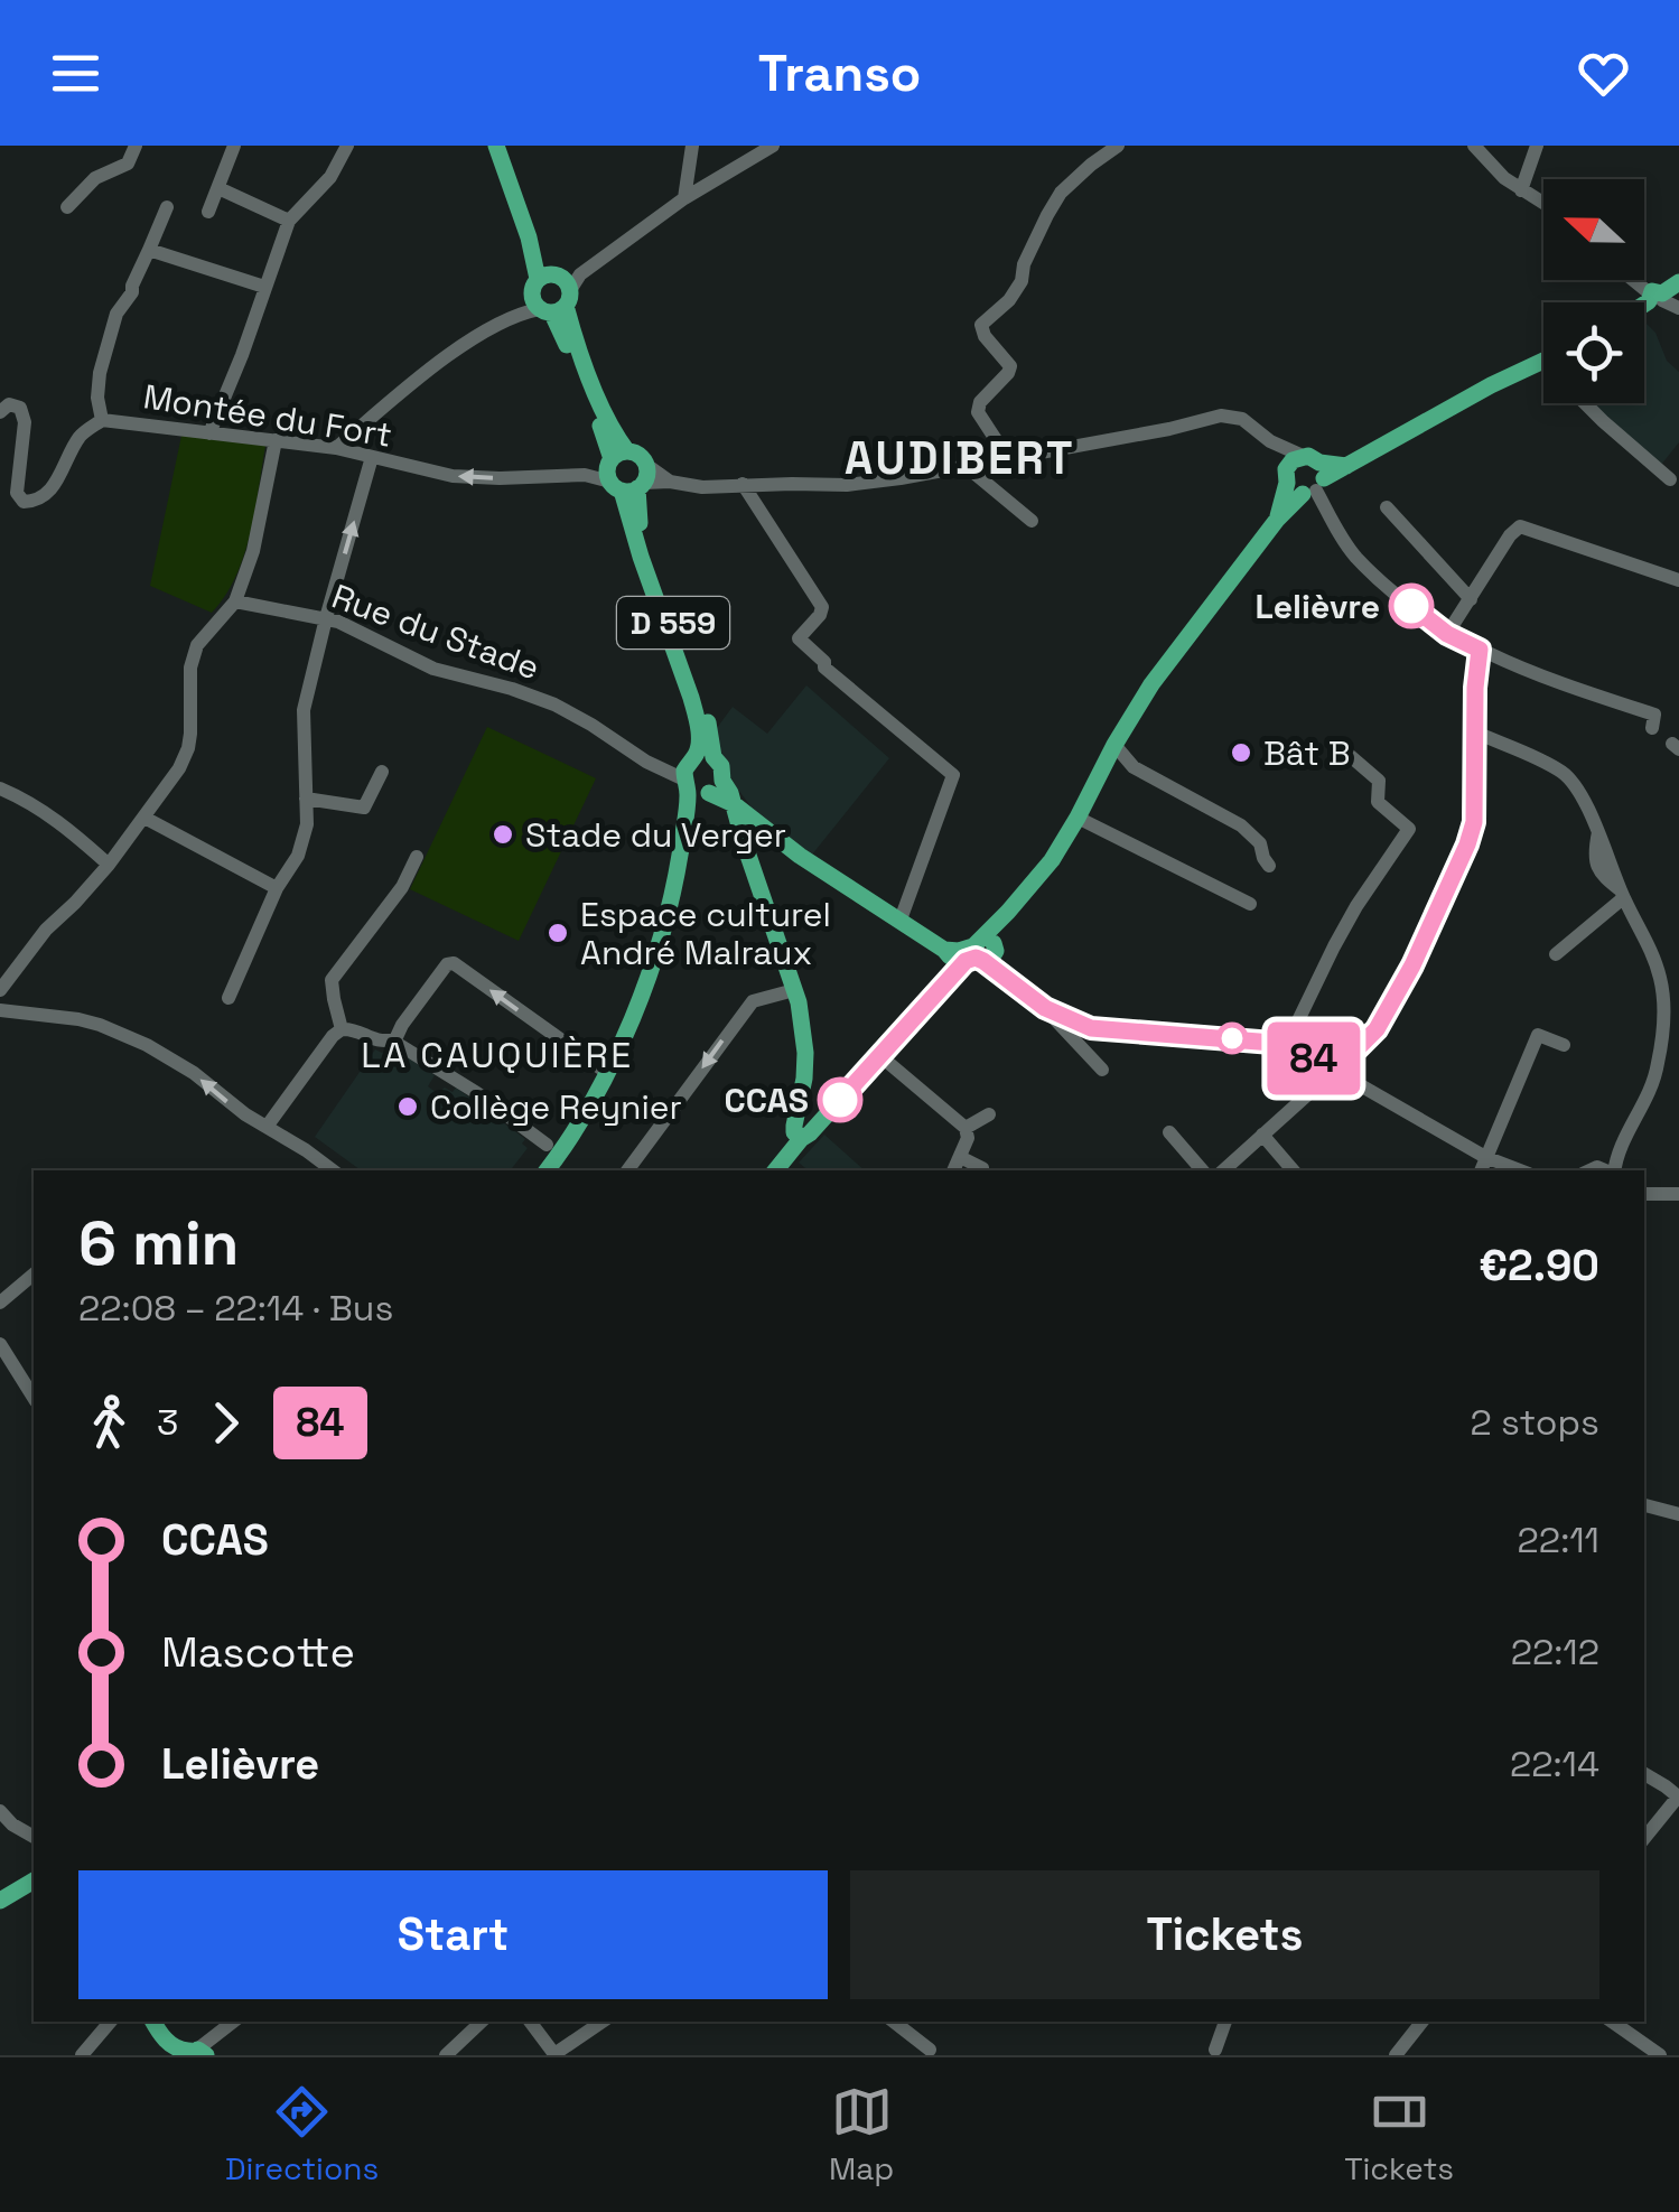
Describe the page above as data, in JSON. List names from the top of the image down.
{
  "streets": {
    "main road": ["D 559"],
    "street": ["Montée du Fort", "Rue du Stade"]
  },
  "crossings": [
    ["Montée du Fort", "D 559"],
    ["D 559", "Rue du Stade"]
  ],
  "districts": ["AUDIBERT", "LA CAUQUIÈRE"],
  "places": [
    "Lelièvre",
    "Bât B",
    "Stade du Verger",
    "Espace culturel André Malraux",
    "CCAS",
    "Collège Reynier"
  ],
  "lines": ["bus line 84"],
  "north": "left",
  "page": {
    "header": "Transo",
    "on_map": "84",
    "heading": ["6 min", "22:08 – 22:14 · Bus", "€2.90"],
    "legs": ["3", "84", "2 stops"],
    "list": [
      {
        "name": "CCAS",
        "value": "22:11"
      },
      {
        "name": "Mascotte",
        "value": "22:12"
      },
      {
        "name": "Lelièvre",
        "value": "22:14"
      }
    ],
    "buttons": ["Start", "Tickets"],
    "tabs": ["Directions", "Map", "Tickets"]
  }
}
